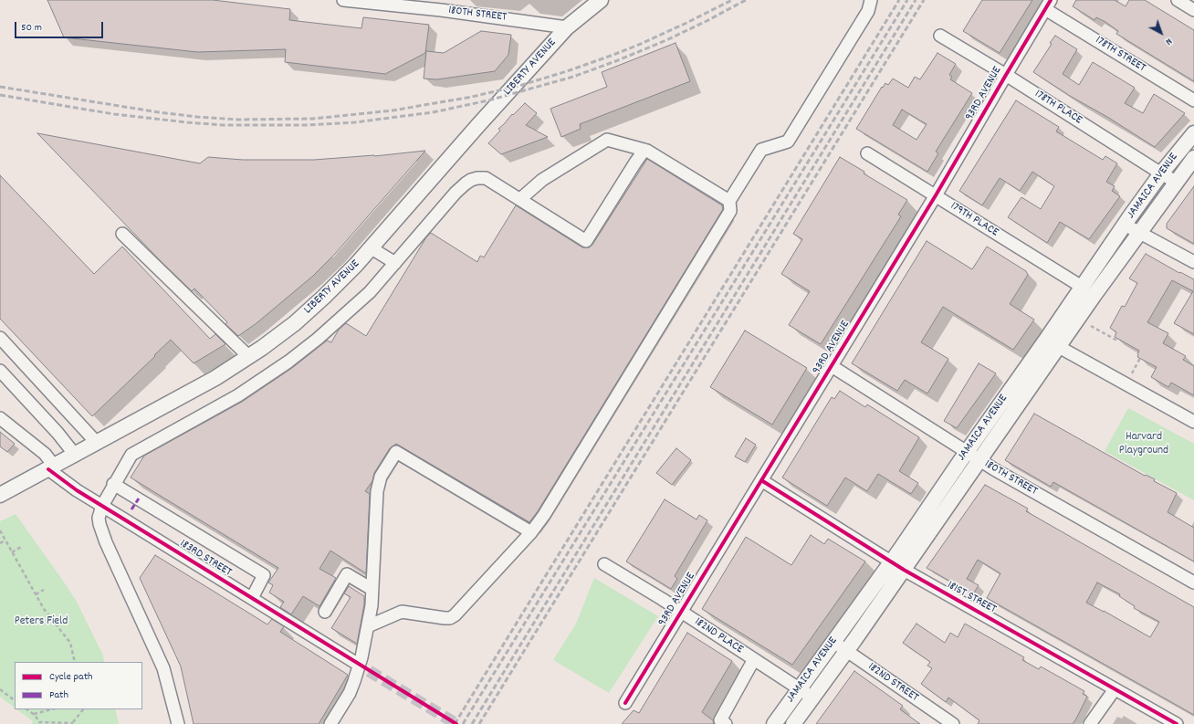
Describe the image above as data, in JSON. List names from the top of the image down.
{
  "streets": {
    "main road": ["LIBERTY AVENUE", "JAMAICA AVENUE"],
    "street": [
      "180TH STREET",
      "178TH STREET",
      "93RD AVENUE",
      "178TH PLACE",
      "179TH PLACE",
      "183RD STREET",
      "181ST STREET",
      "182ND PLACE",
      "182ND STREET"
    ]
  },
  "crossings": [
    ["180TH STREET", "LIBERTY AVENUE"],
    ["180TH STREET", "93RD AVENUE"],
    ["180TH STREET", "JAMAICA AVENUE"],
    ["178TH STREET", "93RD AVENUE"],
    ["LIBERTY AVENUE", "183RD STREET"],
    ["93RD AVENUE", "178TH PLACE"],
    ["93RD AVENUE", "179TH PLACE"],
    ["93RD AVENUE", "181ST STREET"],
    ["93RD AVENUE", "182ND PLACE"],
    ["178TH PLACE", "JAMAICA AVENUE"],
    ["JAMAICA AVENUE", "179TH PLACE"],
    ["JAMAICA AVENUE", "181ST STREET"],
    ["JAMAICA AVENUE", "182ND PLACE"],
    ["JAMAICA AVENUE", "182ND STREET"]
  ],
  "parks": ["Harvard Playground", "Peters Field"],
  "legend": ["Cycle path", "Path"],
  "scale_bar": "50 m",
  "north": "bottom right"
}
